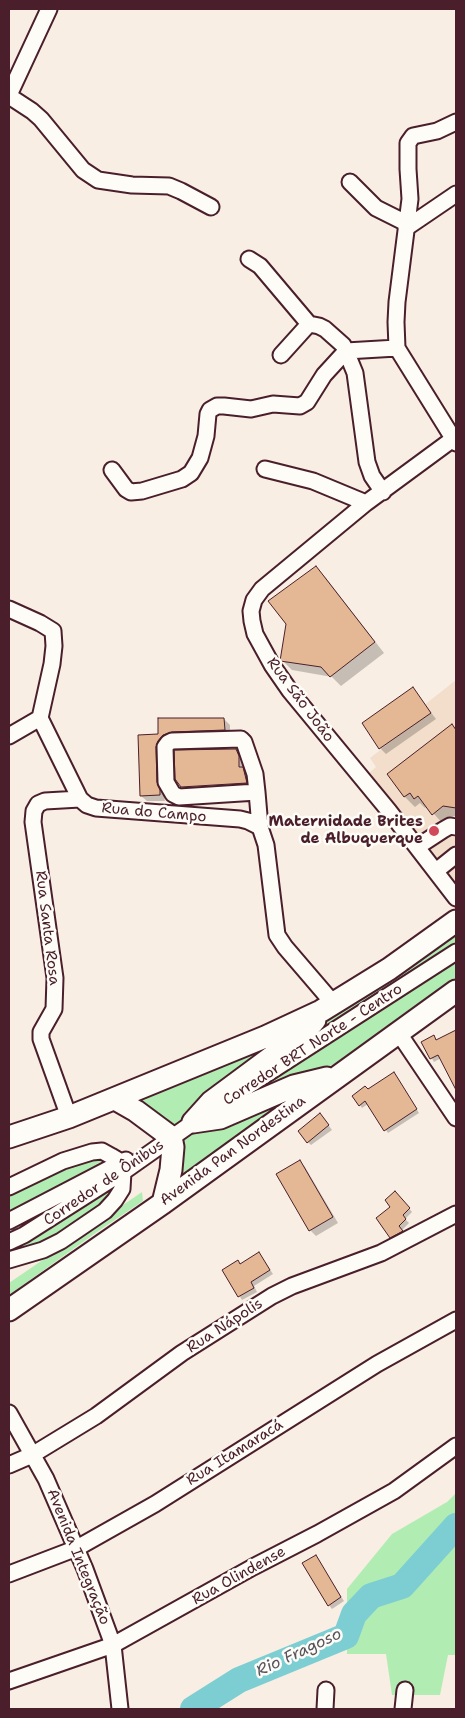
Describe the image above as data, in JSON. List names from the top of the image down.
{
  "streets": {
    "highway": ["Avenida Pan Nordestina"],
    "street": [
      "Rua São João",
      "Rua do Campo",
      "Rua Santa Rosa",
      "Corredor BRT Norte - Centro",
      "Corredor de Ônibus",
      "Rua Nápolis",
      "Rua Itamaracá",
      "Avenida Integração",
      "Rua Olindense"
    ]
  },
  "crossings": [
    ["Rua do Campo", "Rua Santa Rosa"],
    ["Corredor BRT Norte - Centro", "Corredor de Ônibus"],
    ["Rua Nápolis", "Avenida Integração"],
    ["Rua Itamaracá", "Avenida Integração"],
    ["Avenida Integração", "Rua Olindense"]
  ],
  "water": ["Rio Fragoso"],
  "places": ["Maternidade Brites de Albuquerque"]
}
